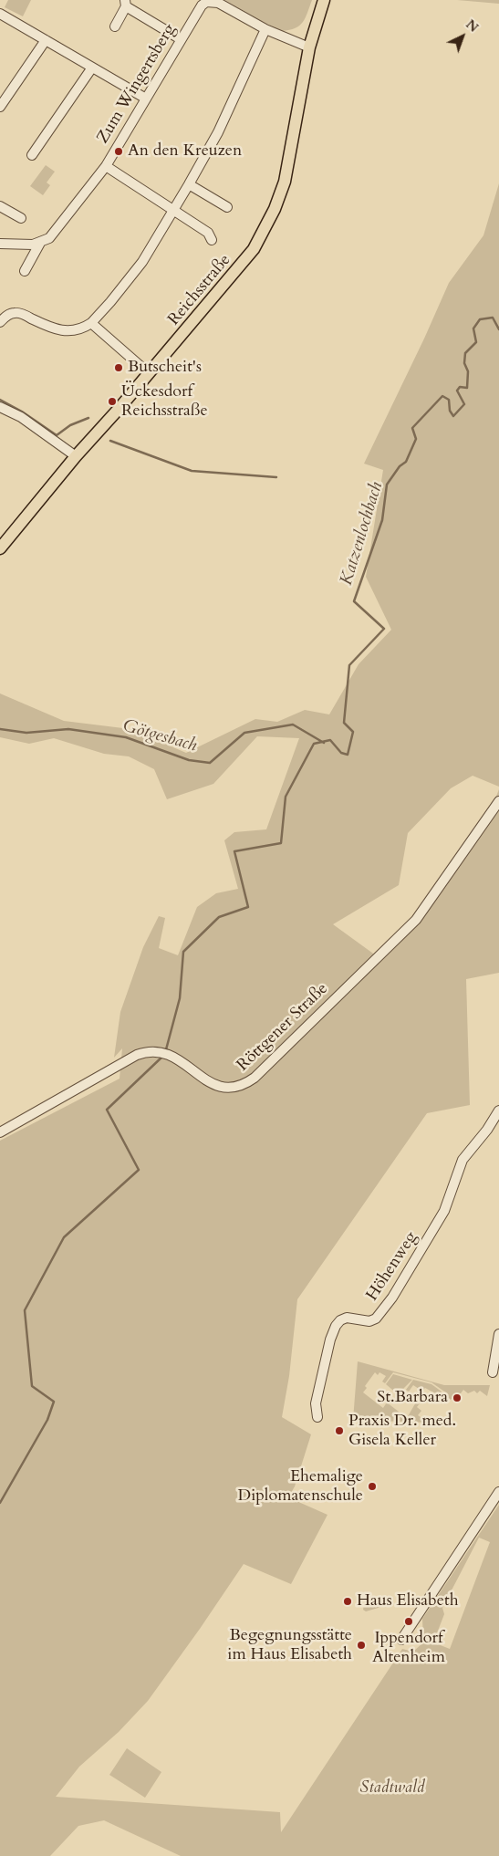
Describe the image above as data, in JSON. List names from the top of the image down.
{
  "streets": {
    "main road": ["Reichsstraße"],
    "street": ["Zum Wingertsberg", "Röttgener Straße", "Höhenweg"]
  },
  "crossings": [
    ["Zum Wingertsberg", "Reichsstraße"]
  ],
  "water": ["Katzenlochbach", "Götgesbach"],
  "parks": ["Stadtwald"],
  "places": [
    "An den Kreuzen",
    "Butscheit's",
    "Ückesdorf Reichsstraße",
    "St.Barbara",
    "Praxis Dr. med. Gisela Keller",
    "Ehemalige Diplomatenschule",
    "Haus Elisabeth",
    "Ippendorf Altenheim",
    "Begegnungsstätte im Haus Elisabeth"
  ],
  "north": "top right"
}
